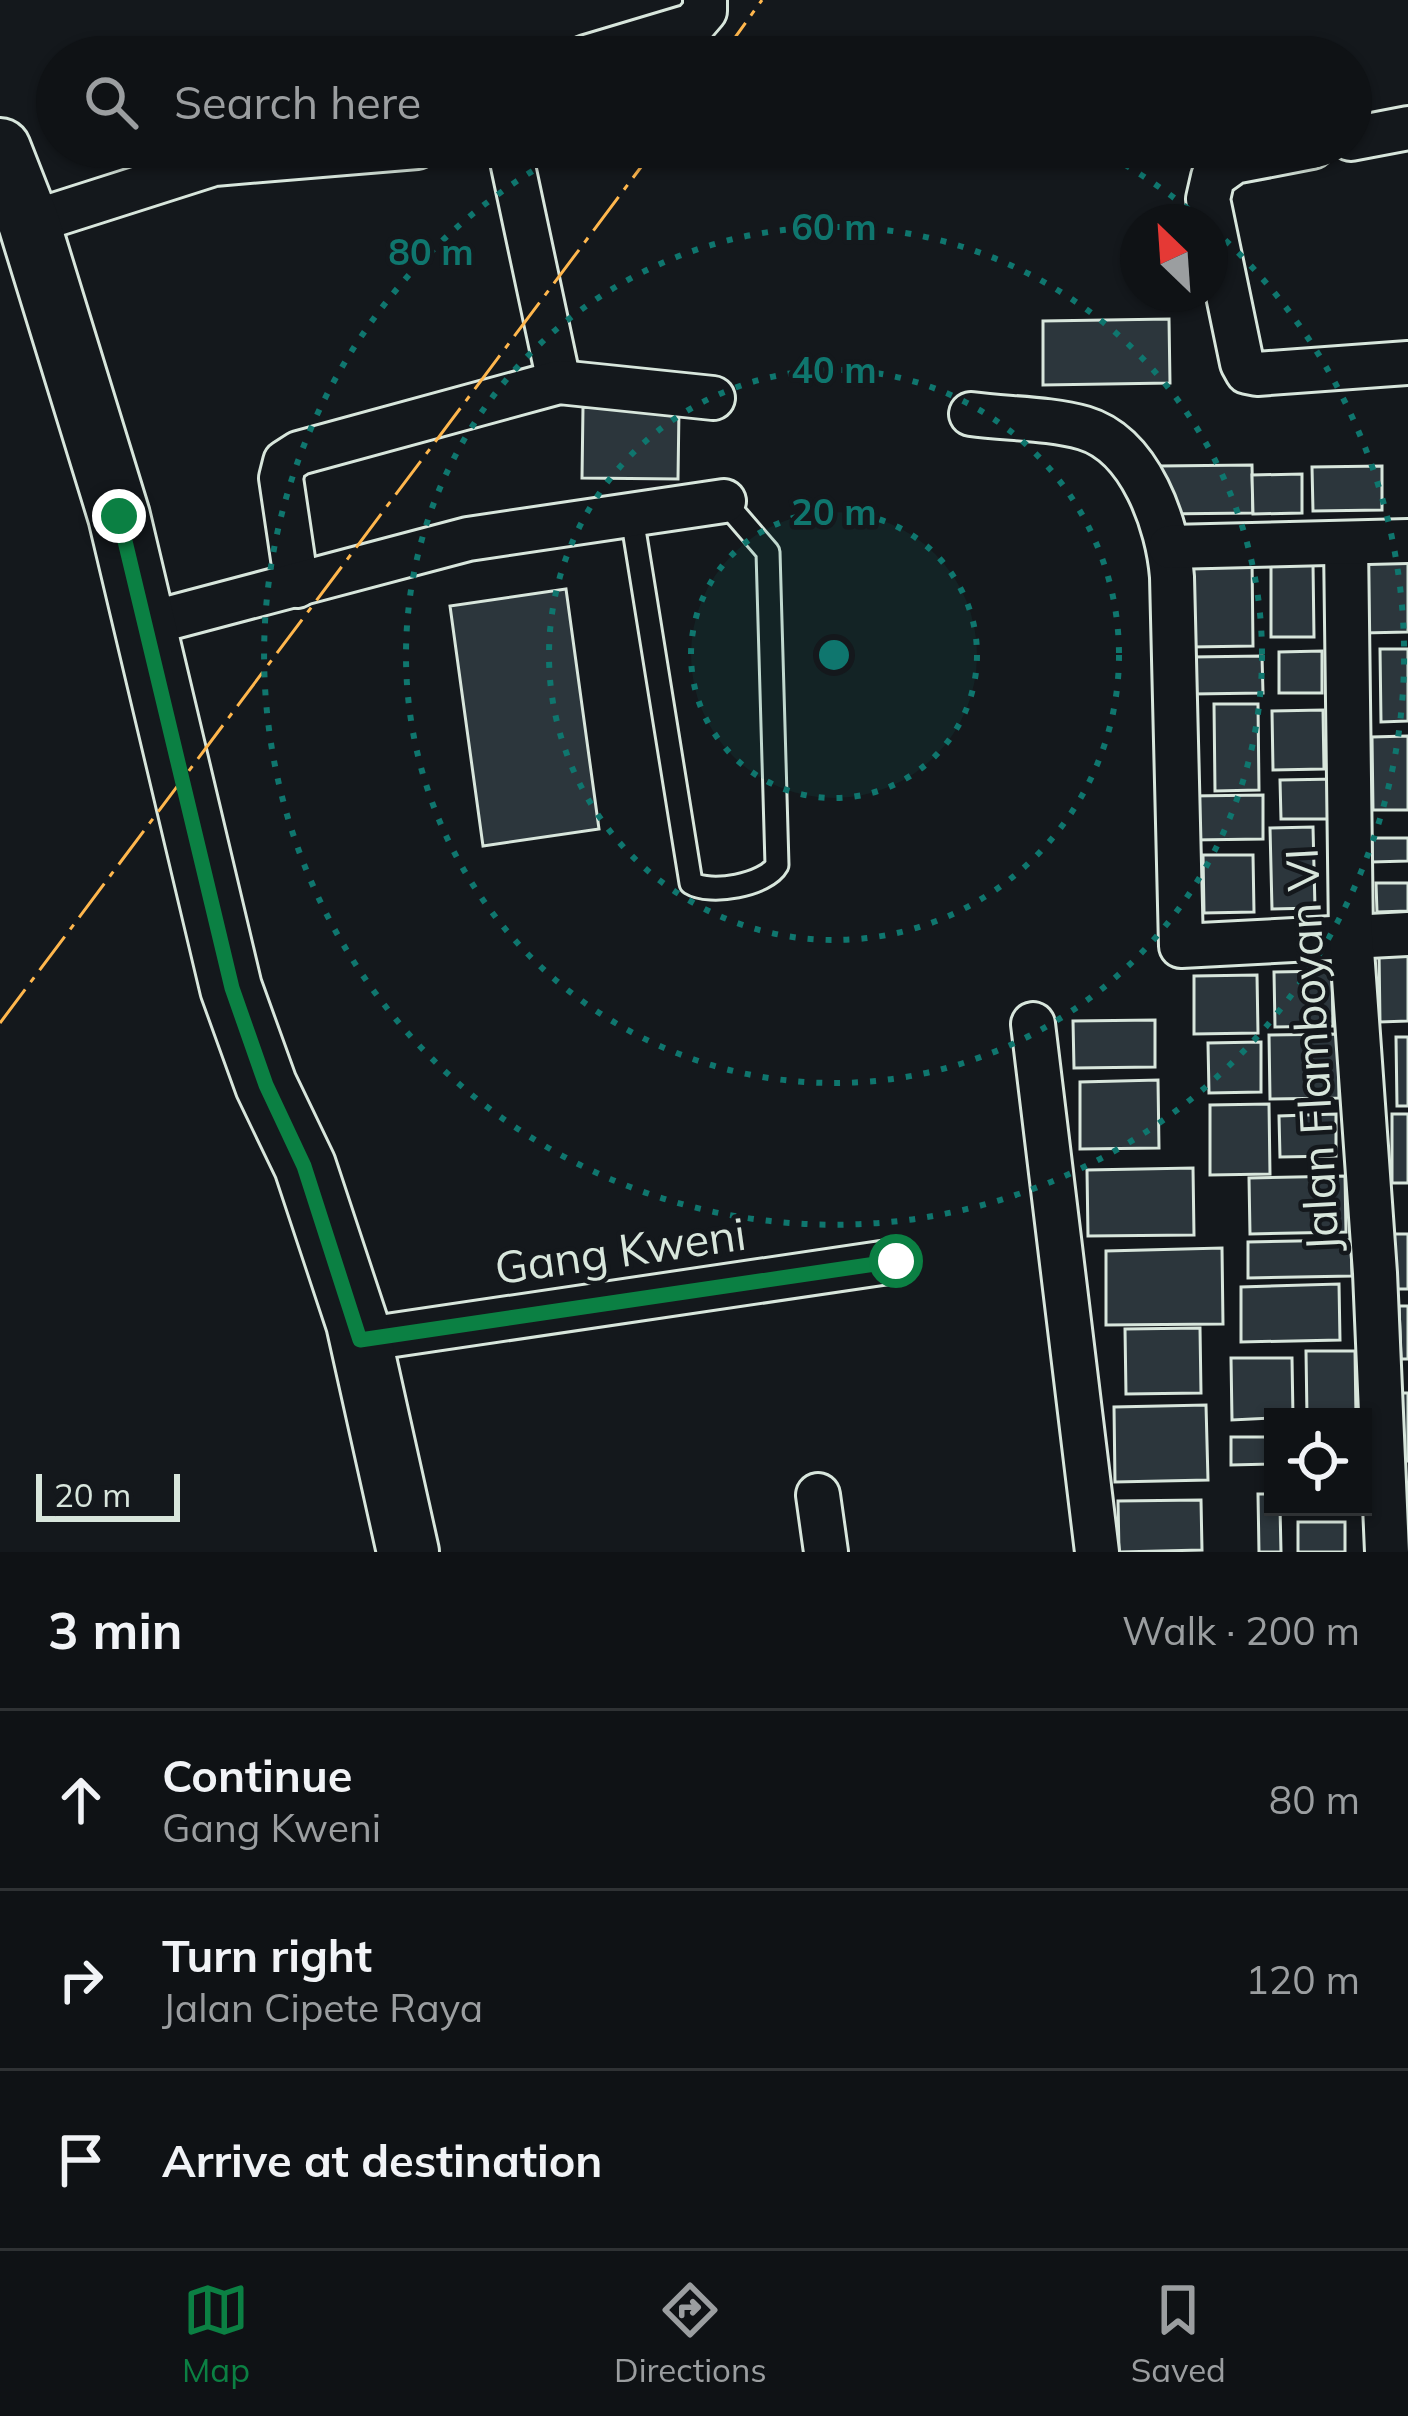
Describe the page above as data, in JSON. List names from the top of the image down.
{
  "streets": {
    "street": ["Jalan Flamboyan VI", "Gang Kweni"]
  },
  "scale_bar": "20 m",
  "north": "top left",
  "page": {
    "search": "Search here",
    "scale": "20 m",
    "heading": ["3 min", "Walk · 200 m"],
    "list": [
      ["Continue", "Gang Kweni", "80 m"],
      ["Turn right", "Jalan Cipete Raya", "120 m"],
      "Arrive at destination"
    ],
    "nav": ["Map", "Directions", "Saved"]
  },
  "rings": [
    "60 m",
    "80 m",
    "40 m",
    "20 m"
  ]
}
